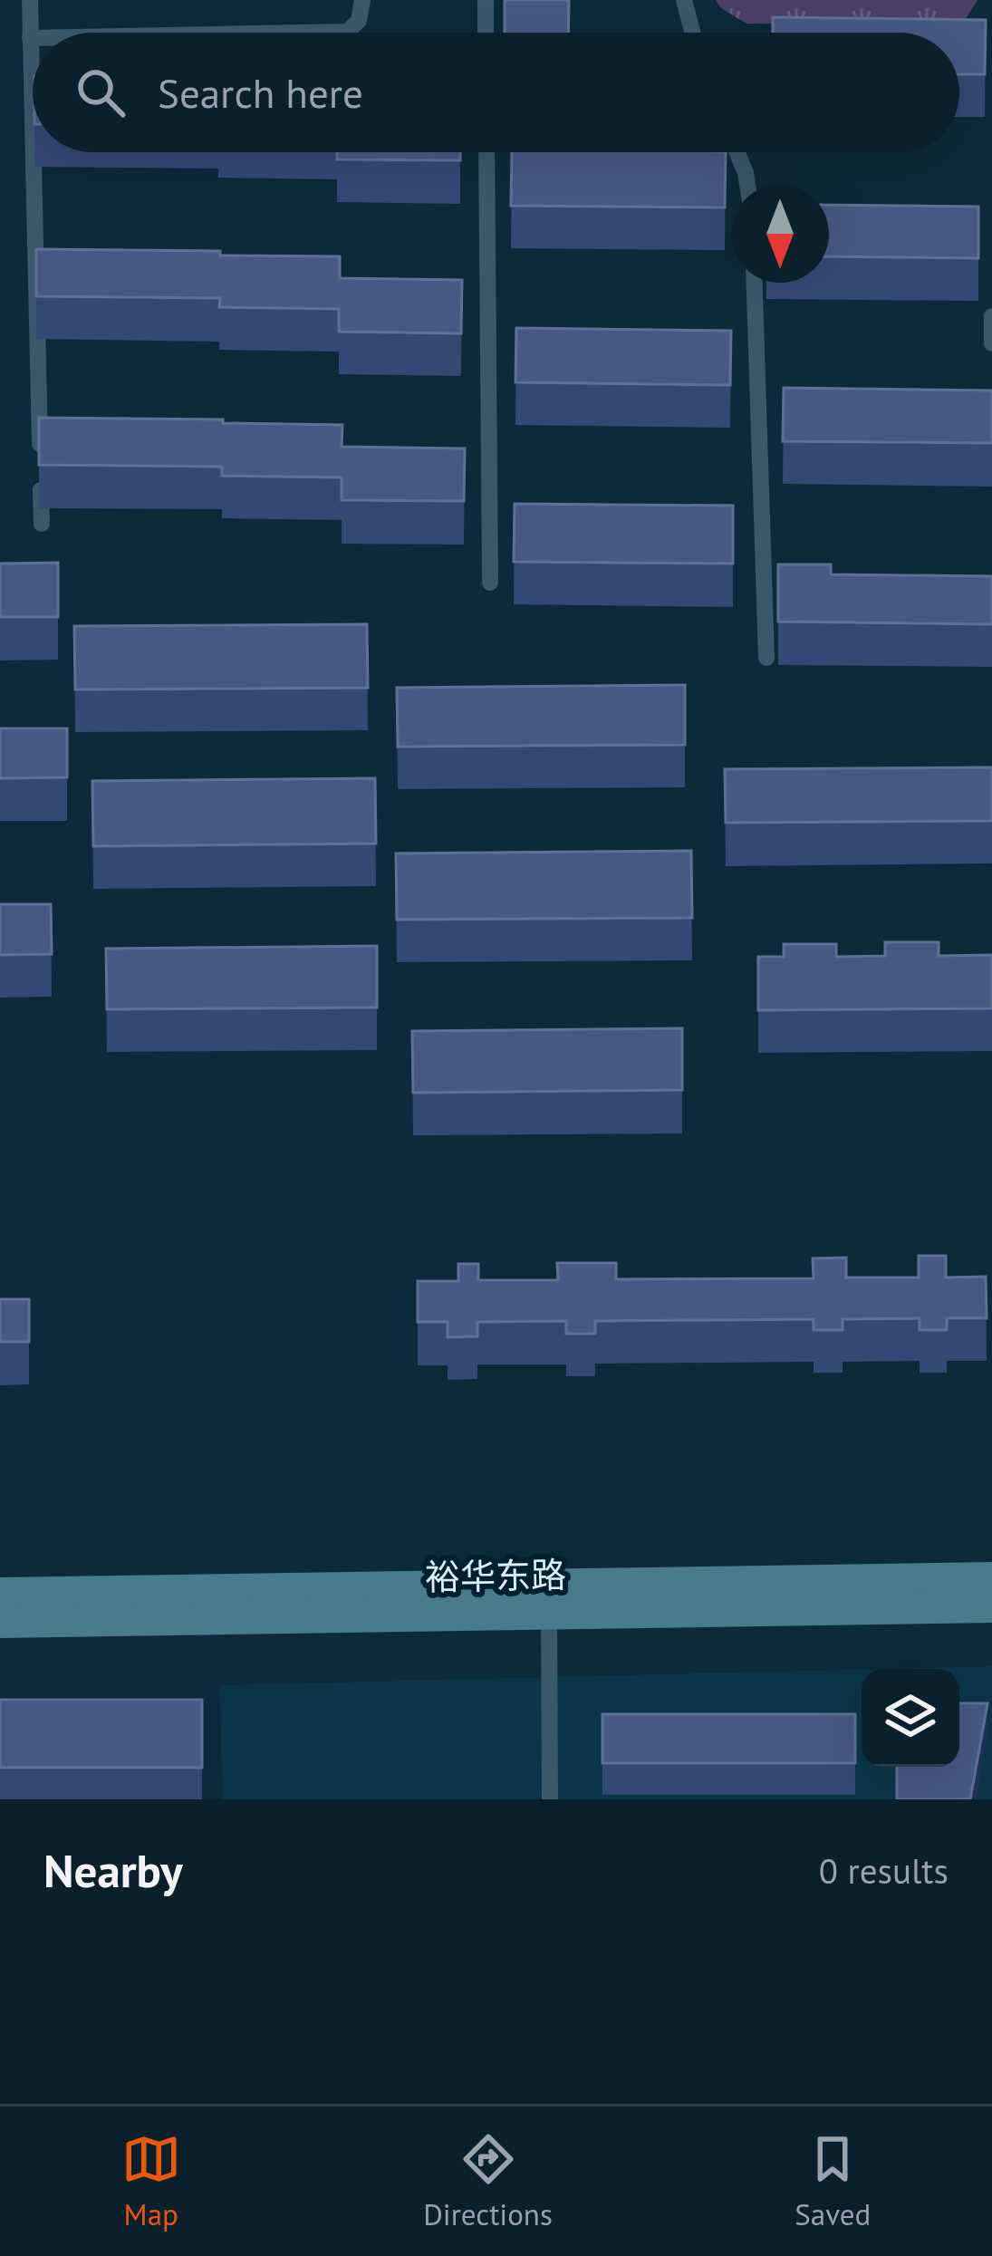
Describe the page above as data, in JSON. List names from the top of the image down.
{
  "streets": {
    "street": ["裕华东路"]
  },
  "north": "bottom",
  "page": {
    "search": "Search here",
    "heading": ["Nearby", "0 results"],
    "nav": ["Map", "Directions", "Saved"]
  }
}
